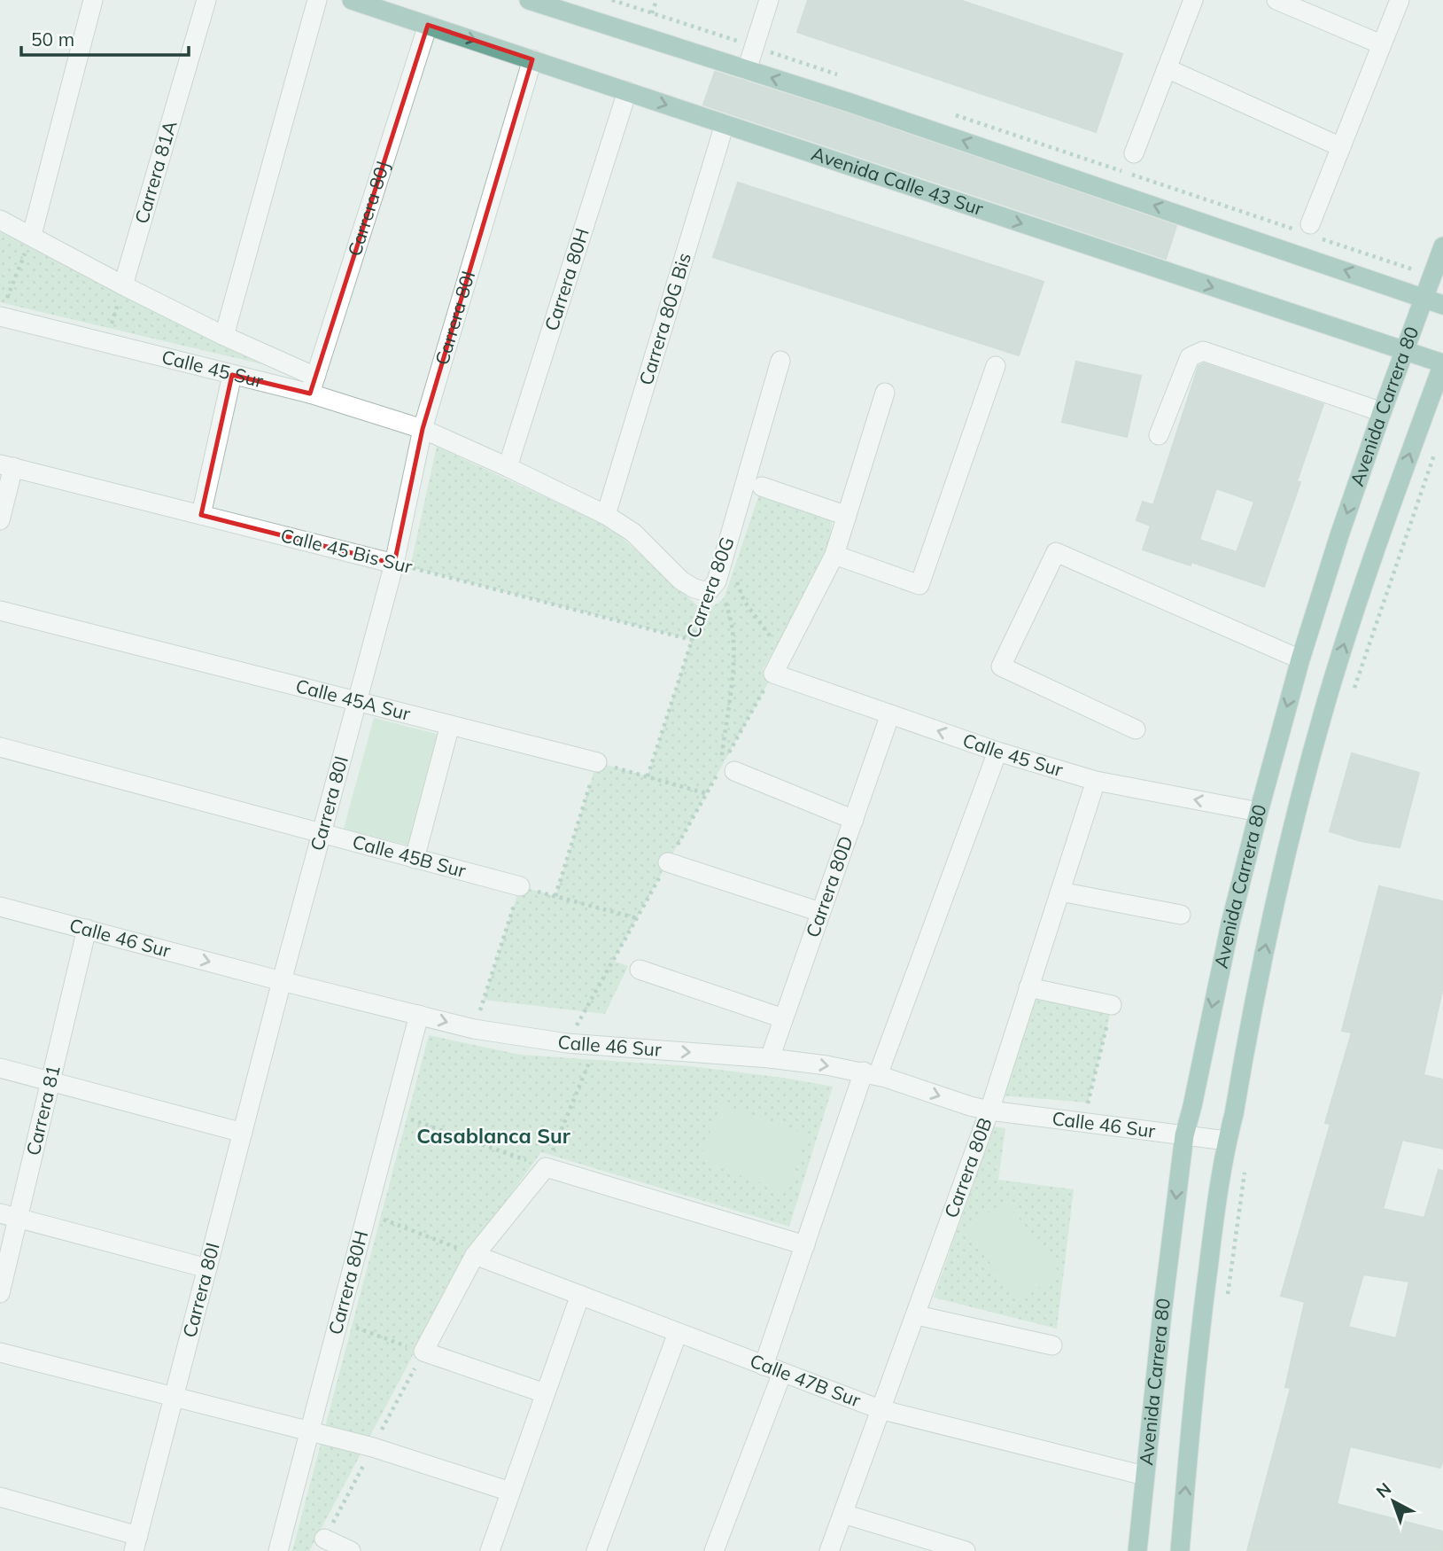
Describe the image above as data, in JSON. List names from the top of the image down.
{
  "streets": {
    "main road": ["Avenida Calle 43 Sur", "Avenida Carrera 80"],
    "street": [
      "Carrera 81A",
      "Carrera 80J",
      "Carrera 80H",
      "Carrera 80I",
      "Carrera 80G Bis",
      "Calle 45 Sur",
      "Calle 45 Bis Sur",
      "Carrera 80G",
      "Calle 45A Sur",
      "Calle 45B Sur",
      "Carrera 80D",
      "Calle 46 Sur",
      "Carrera 81",
      "Carrera 80B",
      "Calle 47B Sur"
    ]
  },
  "crossings": [
    ["Avenida Calle 43 Sur", "Carrera 80J"],
    ["Avenida Calle 43 Sur", "Carrera 80H"],
    ["Avenida Calle 43 Sur", "Carrera 80I"],
    ["Avenida Calle 43 Sur", "Carrera 80G Bis"],
    ["Avenida Calle 43 Sur", "Avenida Carrera 80"],
    ["Carrera 80J", "Calle 45 Sur"],
    ["Carrera 80H", "Calle 45 Sur"],
    ["Carrera 80H", "Calle 46 Sur"],
    ["Carrera 80I", "Calle 45 Sur"],
    ["Carrera 80I", "Calle 45 Bis Sur"],
    ["Carrera 80I", "Calle 45A Sur"],
    ["Carrera 80I", "Calle 45B Sur"],
    ["Carrera 80I", "Calle 46 Sur"],
    ["Carrera 80G Bis", "Calle 45 Sur"],
    ["Calle 45 Sur", "Avenida Carrera 80"],
    ["Calle 45 Sur", "Carrera 80G"],
    ["Calle 45 Sur", "Carrera 80D"],
    ["Calle 45 Sur", "Carrera 80B"],
    ["Avenida Carrera 80", "Calle 46 Sur"],
    ["Avenida Carrera 80", "Calle 47B Sur"],
    ["Calle 45 Bis Sur", "Carrera 80G"],
    ["Carrera 80D", "Calle 46 Sur"],
    ["Calle 46 Sur", "Carrera 81"],
    ["Calle 46 Sur", "Carrera 80B"],
    ["Carrera 80B", "Calle 47B Sur"]
  ],
  "districts": ["Casablanca Sur"],
  "scale_bar": "50 m",
  "north": "top left"
}
